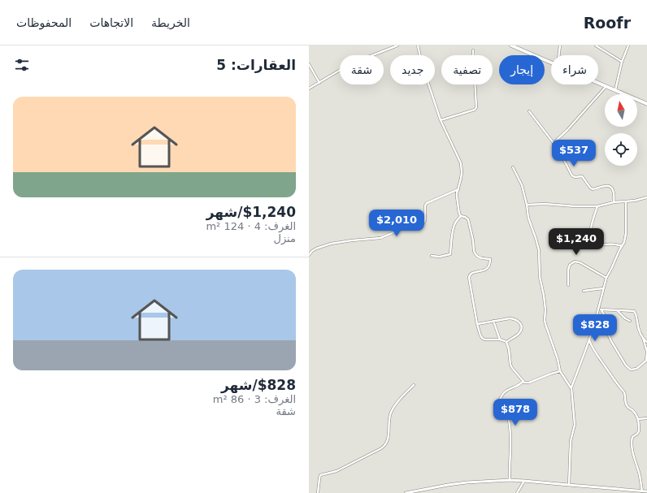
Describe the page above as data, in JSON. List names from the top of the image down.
{
  "north": "top",
  "page": {
    "header": "Roofr",
    "nav": ["الخريطة", "الاتجاهات", "المحفوظات"],
    "heading": "العقارات: 5",
    "chip": [
      "شراء",
      "إيجار",
      "تصفية",
      "جديد",
      "شقة"
    ],
    "list": [
      {
        "name": "$1,240/شهر",
        "note": "الغرف: 4 · 124 m² · منزل"
      },
      {
        "name": "$828/شهر",
        "note": "الغرف: 3 · 86 m² · شقة"
      }
    ],
    "price": [
      "$537",
      "$2,010",
      "$1,240",
      "$828",
      "$878"
    ]
  }
}
